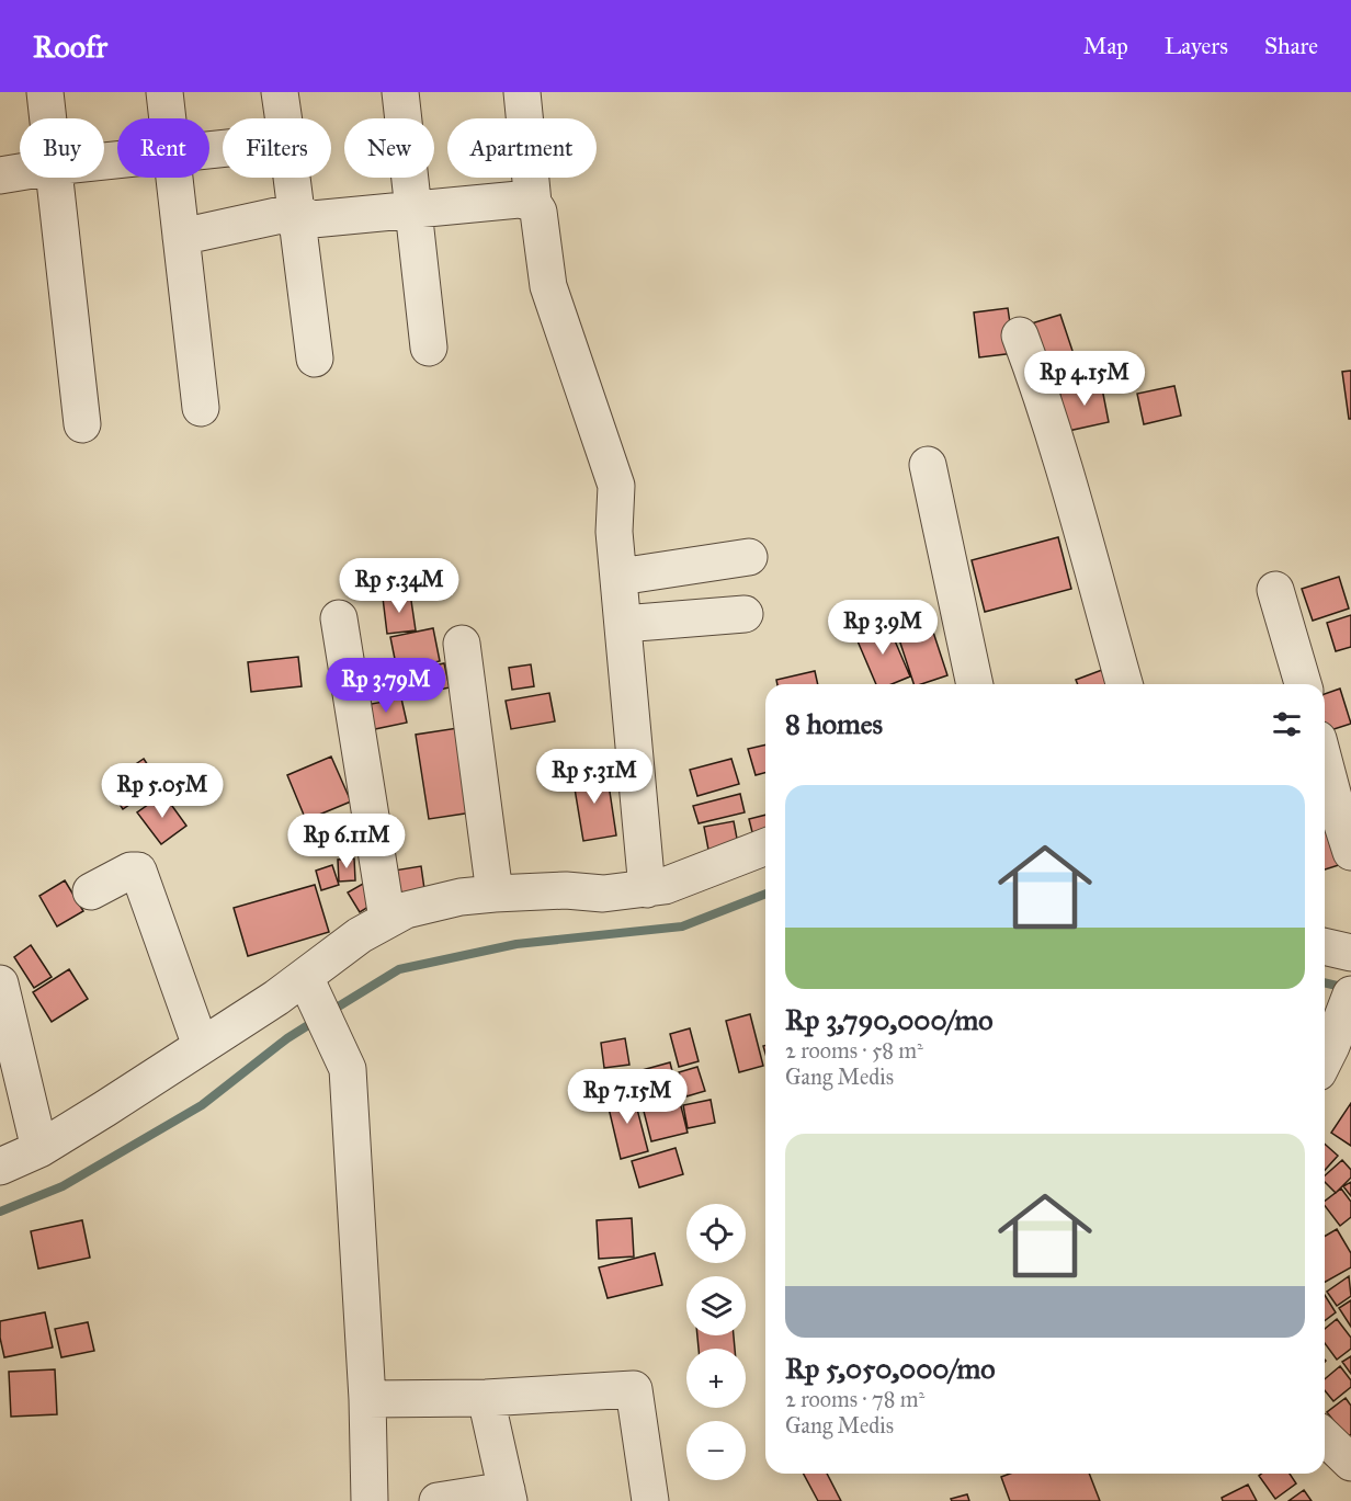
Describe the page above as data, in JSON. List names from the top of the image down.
{
  "page": {
    "header": "Roofr",
    "nav": ["Map", "Layers", "Share"],
    "chip": [
      "Buy",
      "Rent",
      "Filters",
      "New",
      "Apartment"
    ],
    "price": [
      "Rp 4.15M",
      "Rp 5.34M",
      "Rp 3.9M",
      "Rp 3.79M",
      "Rp 5.31M",
      "Rp 5.05M",
      "Rp 6.11M",
      "Rp 7.15M"
    ],
    "heading": "8 homes",
    "list": [
      {
        "name": "Rp 3,790,000/mo",
        "note": "2 rooms · 58 m² · Gang Medis"
      },
      {
        "name": "Rp 5,050,000/mo",
        "note": "2 rooms · 78 m² · Gang Medis"
      }
    ],
    "map_buttons": ["+", "−"]
  }
}
